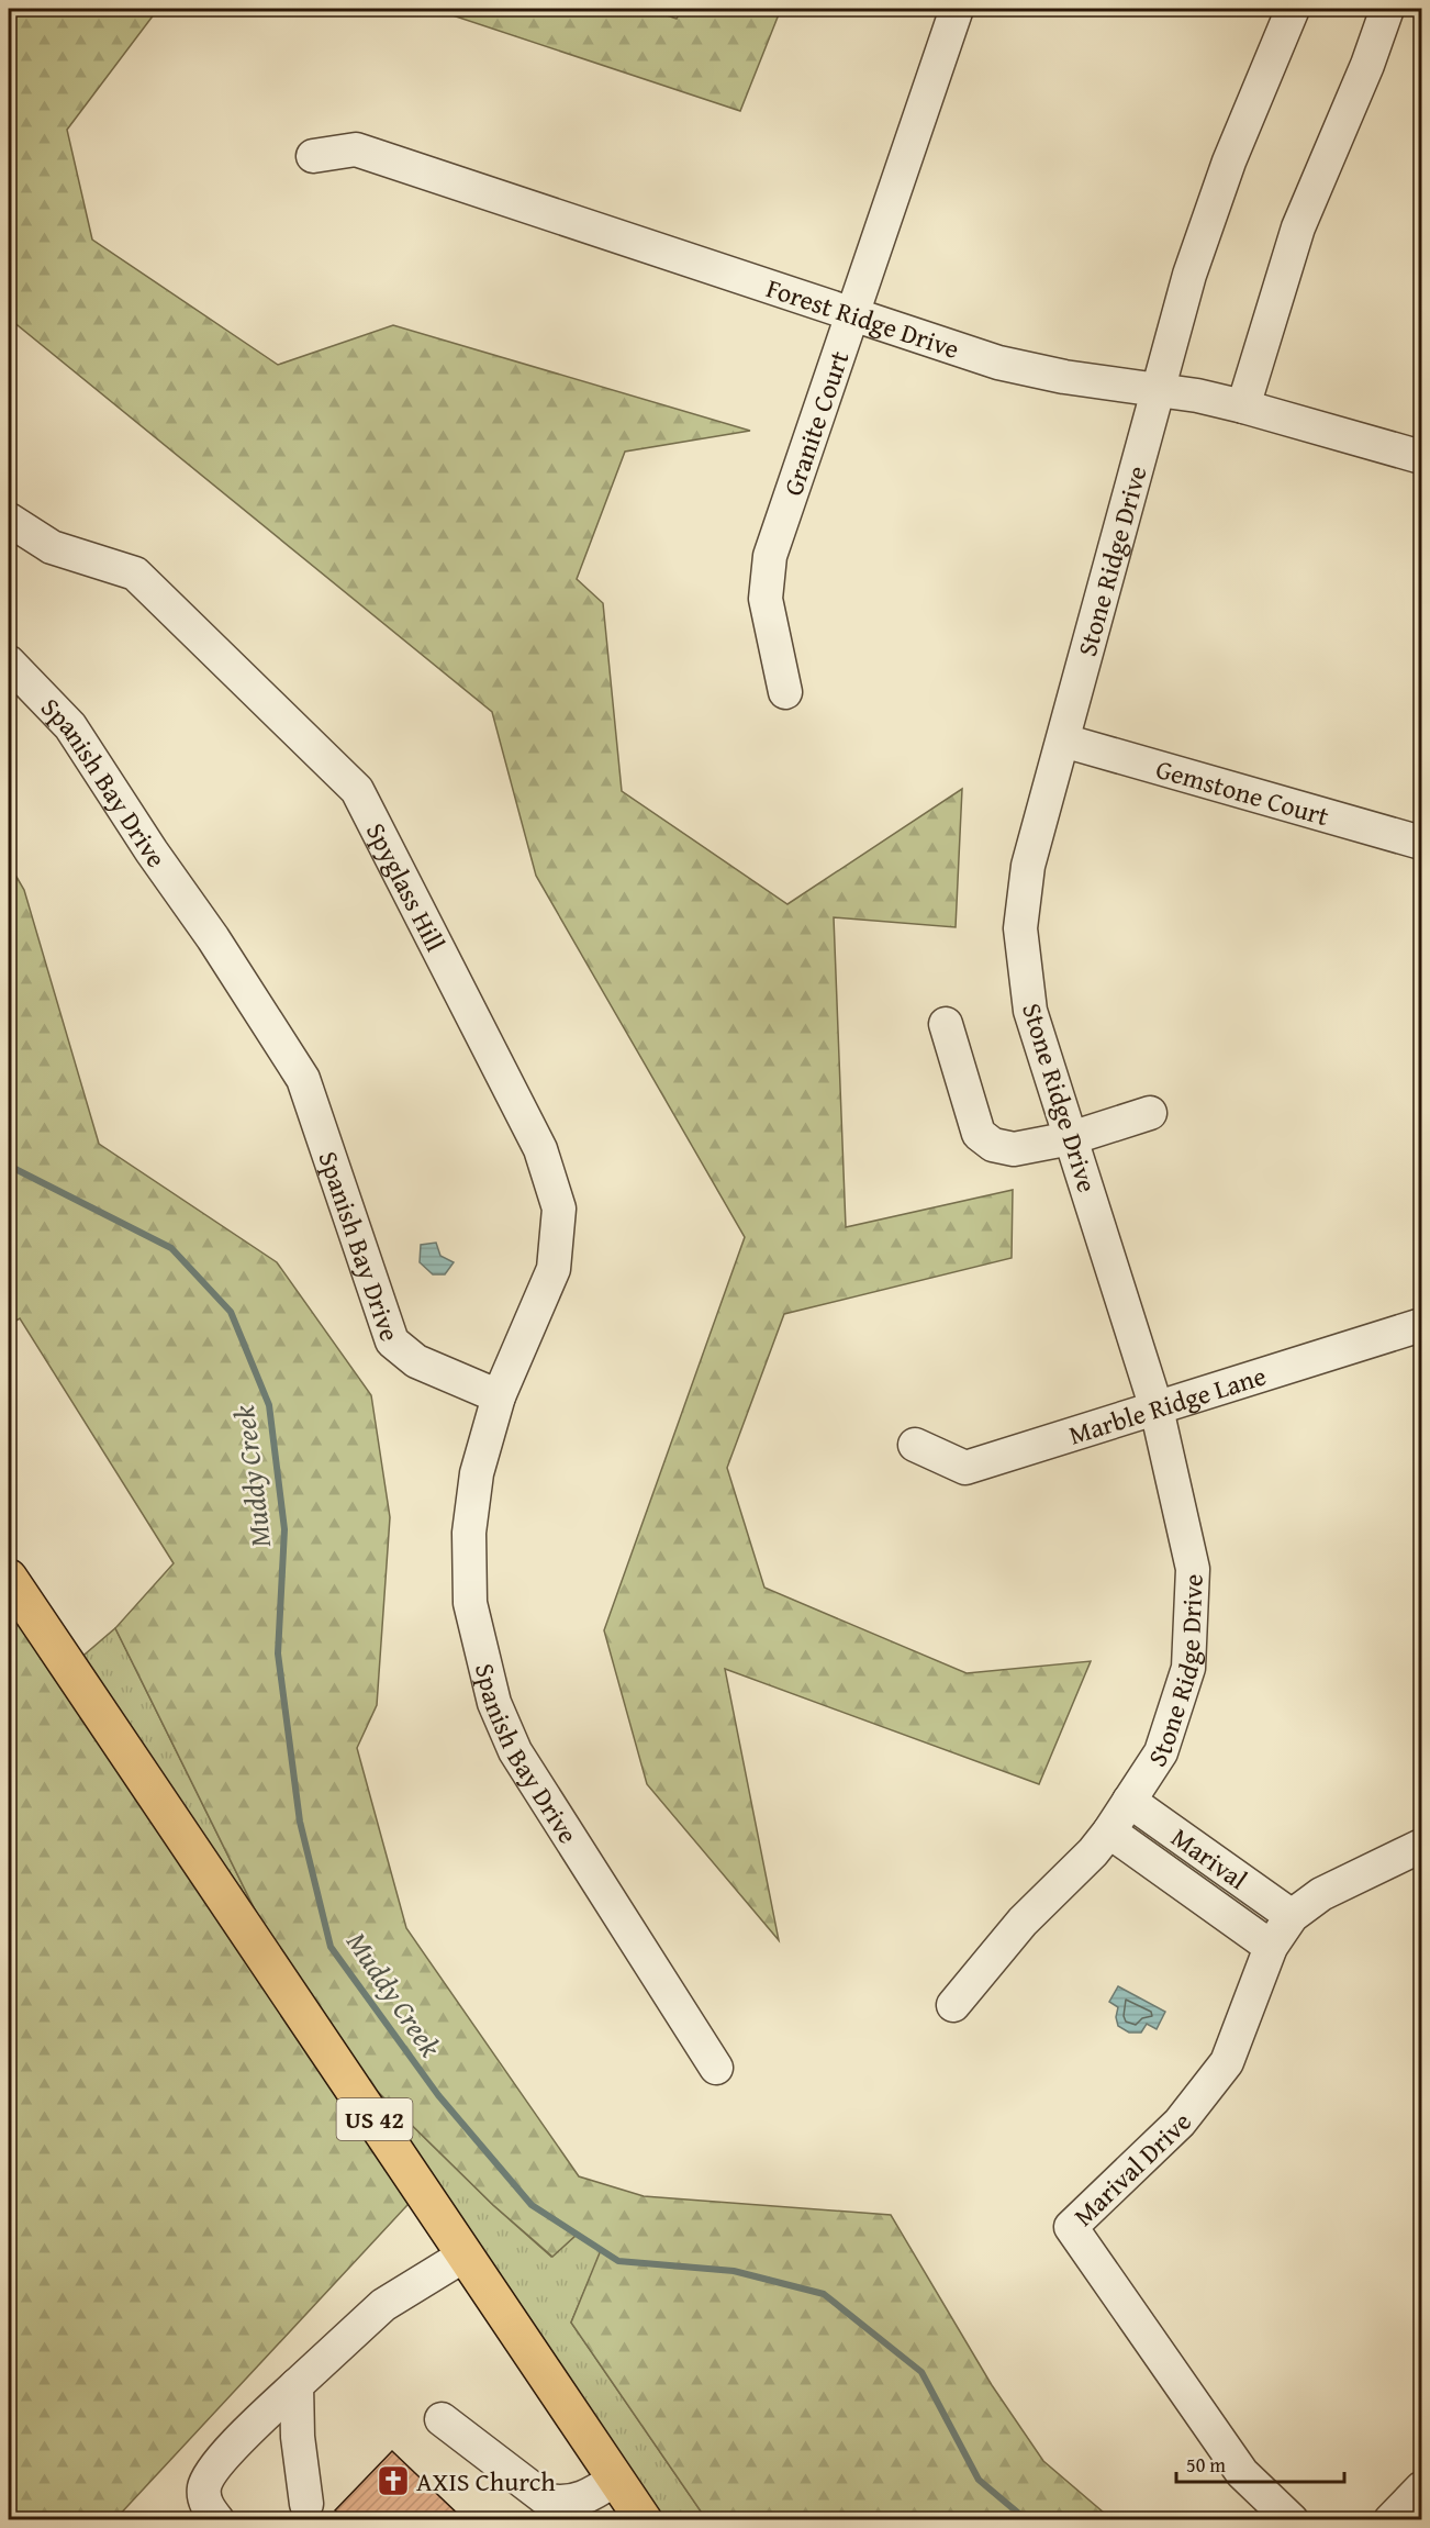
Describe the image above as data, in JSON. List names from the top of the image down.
{
  "streets": {
    "main road": ["US 42"],
    "street": [
      "Forest Ridge Drive",
      "Granite Court",
      "Stone Ridge Drive",
      "Spanish Bay Drive",
      "Gemstone Court",
      "Spyglass Hill",
      "Marble Ridge Lane",
      "Marival",
      "Marival Drive"
    ]
  },
  "crossings": [
    ["Forest Ridge Drive", "Granite Court"],
    ["Forest Ridge Drive", "Stone Ridge Drive"],
    ["Stone Ridge Drive", "Gemstone Court"],
    ["Stone Ridge Drive", "Marble Ridge Lane"],
    ["Stone Ridge Drive", "Marival"],
    ["Spanish Bay Drive", "Spyglass Hill"],
    ["Marival", "Marival Drive"]
  ],
  "water": ["Muddy Creek"],
  "places": {
    "church": ["AXIS Church"]
  },
  "scale_bar": "50 m"
}
